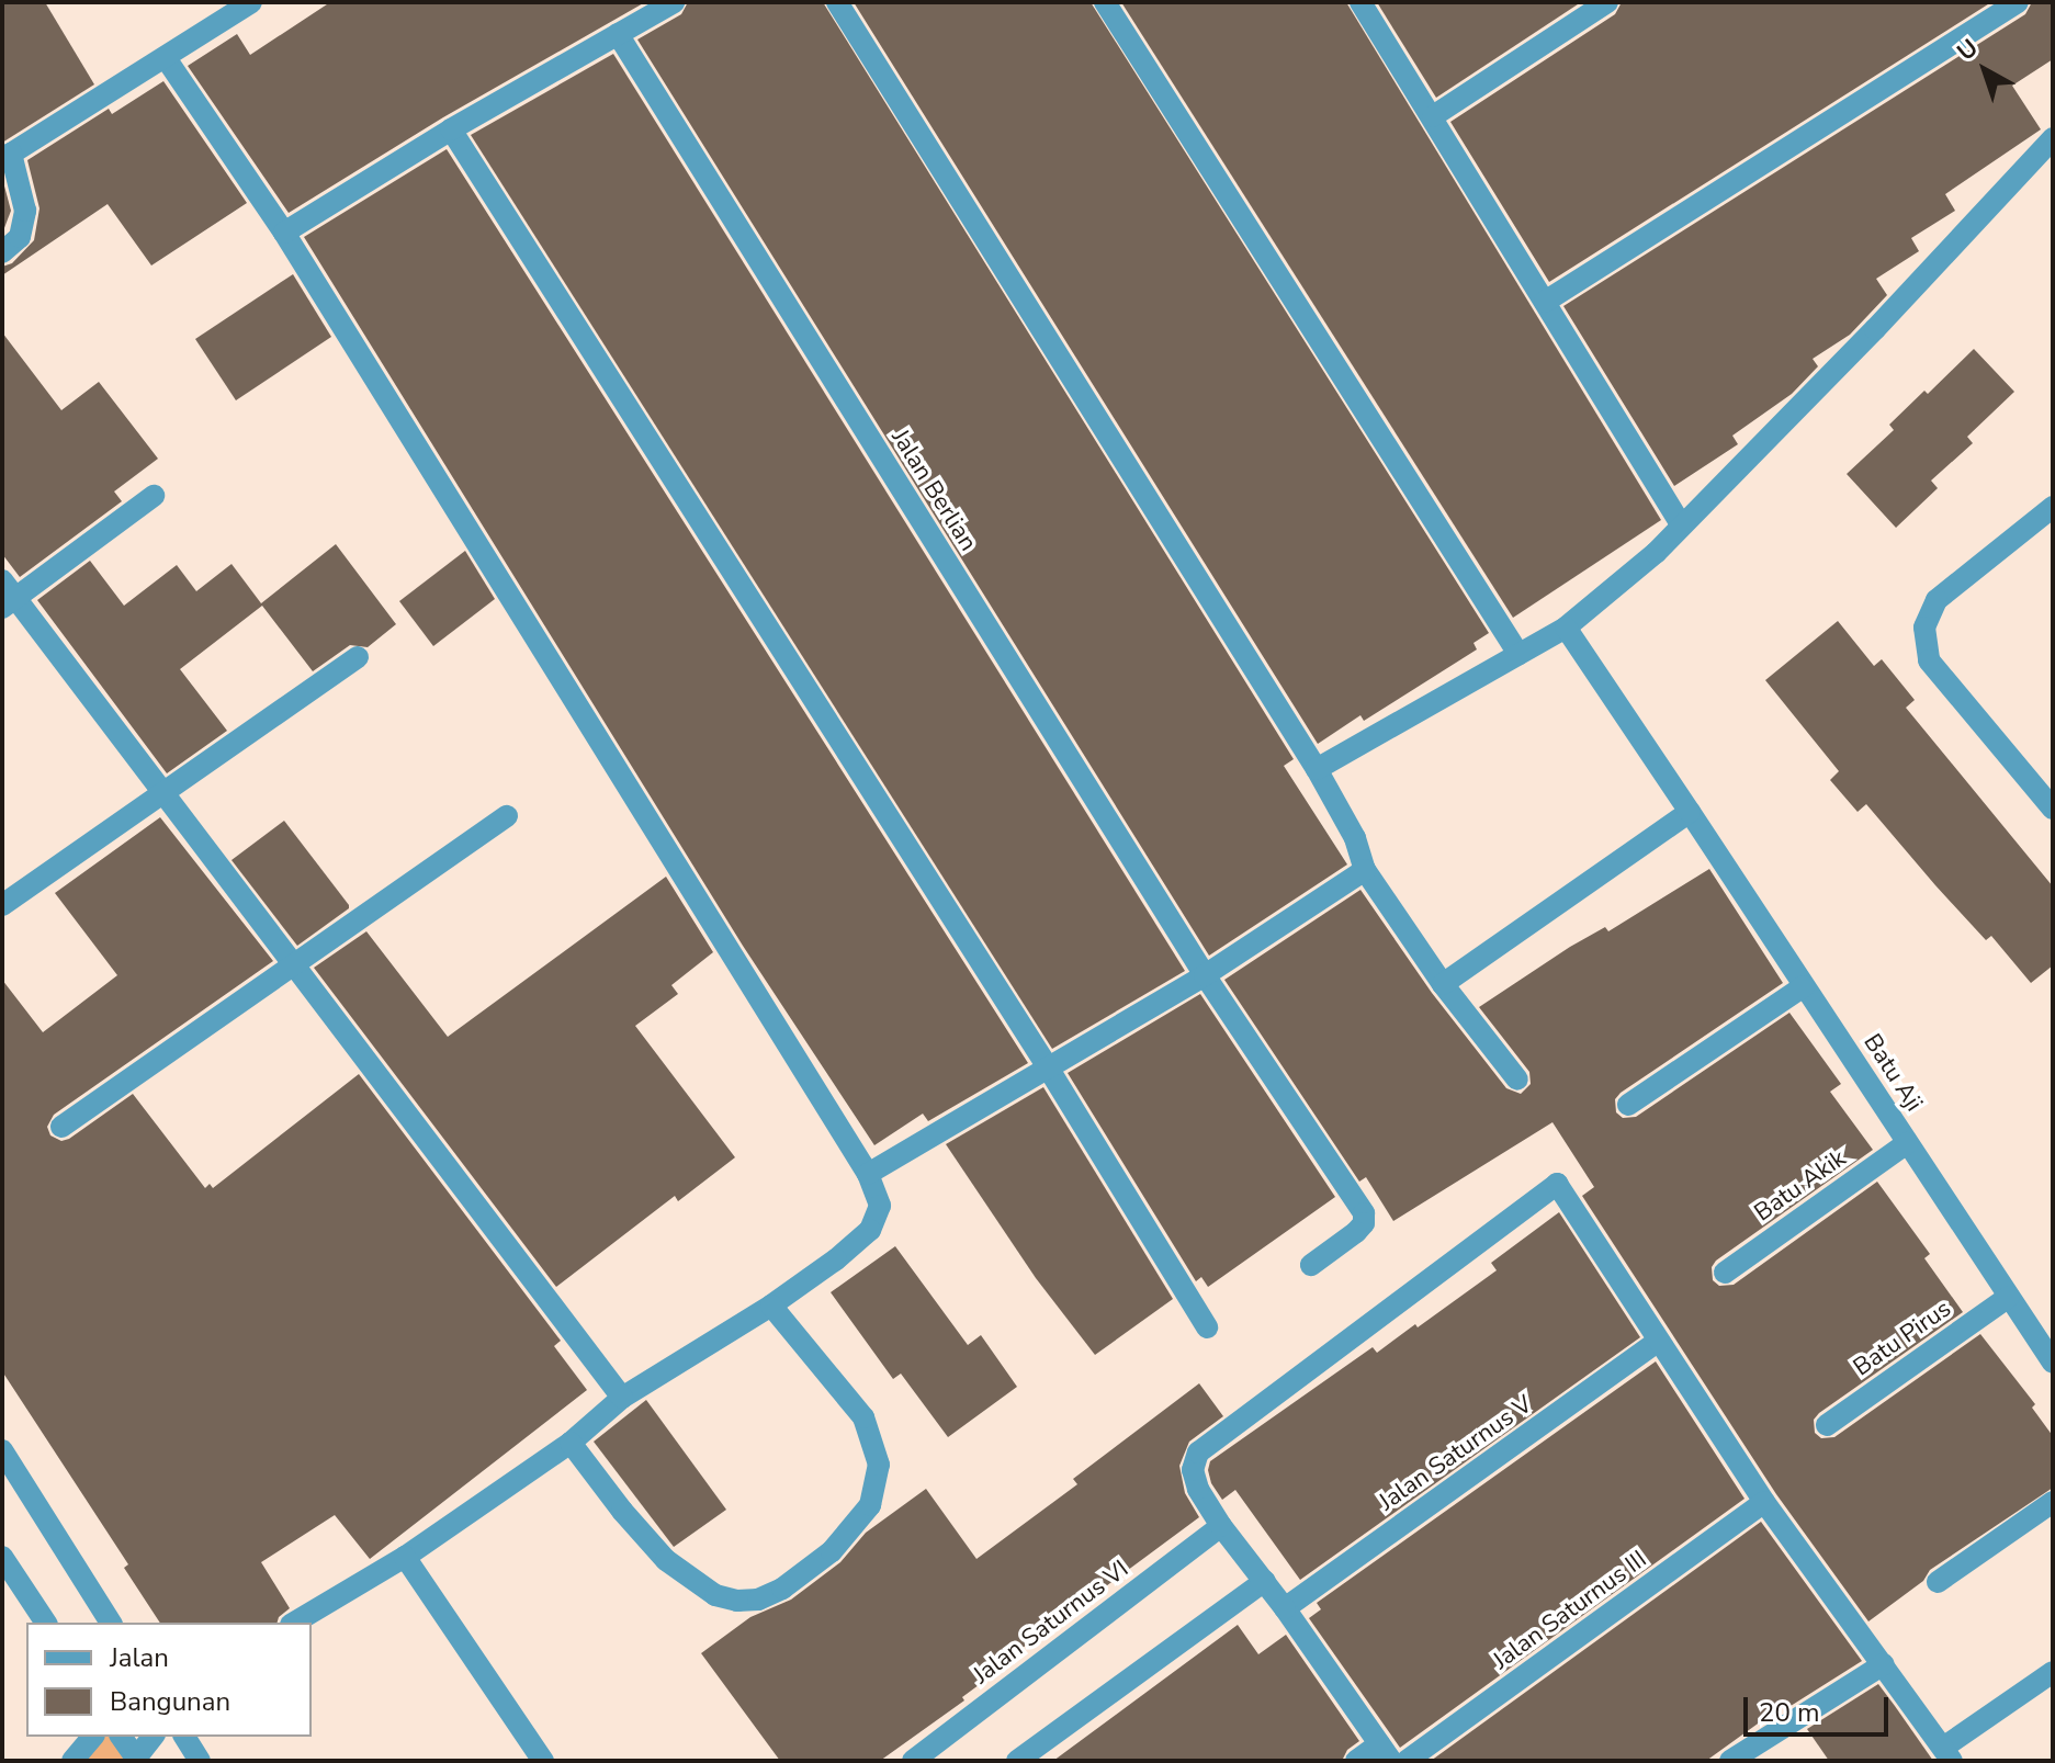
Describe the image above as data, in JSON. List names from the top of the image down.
{
  "streets": {
    "street": [
      "Jalan Berlian",
      "Batu Aji",
      "Batu Akik",
      "Batu Pirus",
      "Jalan Saturnus V",
      "Jalan Saturnus III",
      "Jalan Saturnus VI"
    ]
  },
  "crossings": [
    ["Batu Aji", "Batu Akik"],
    ["Batu Aji", "Batu Pirus"]
  ],
  "legend": ["Jalan", "Bangunan"],
  "scale_bar": "20 m",
  "north": "top left"
}
